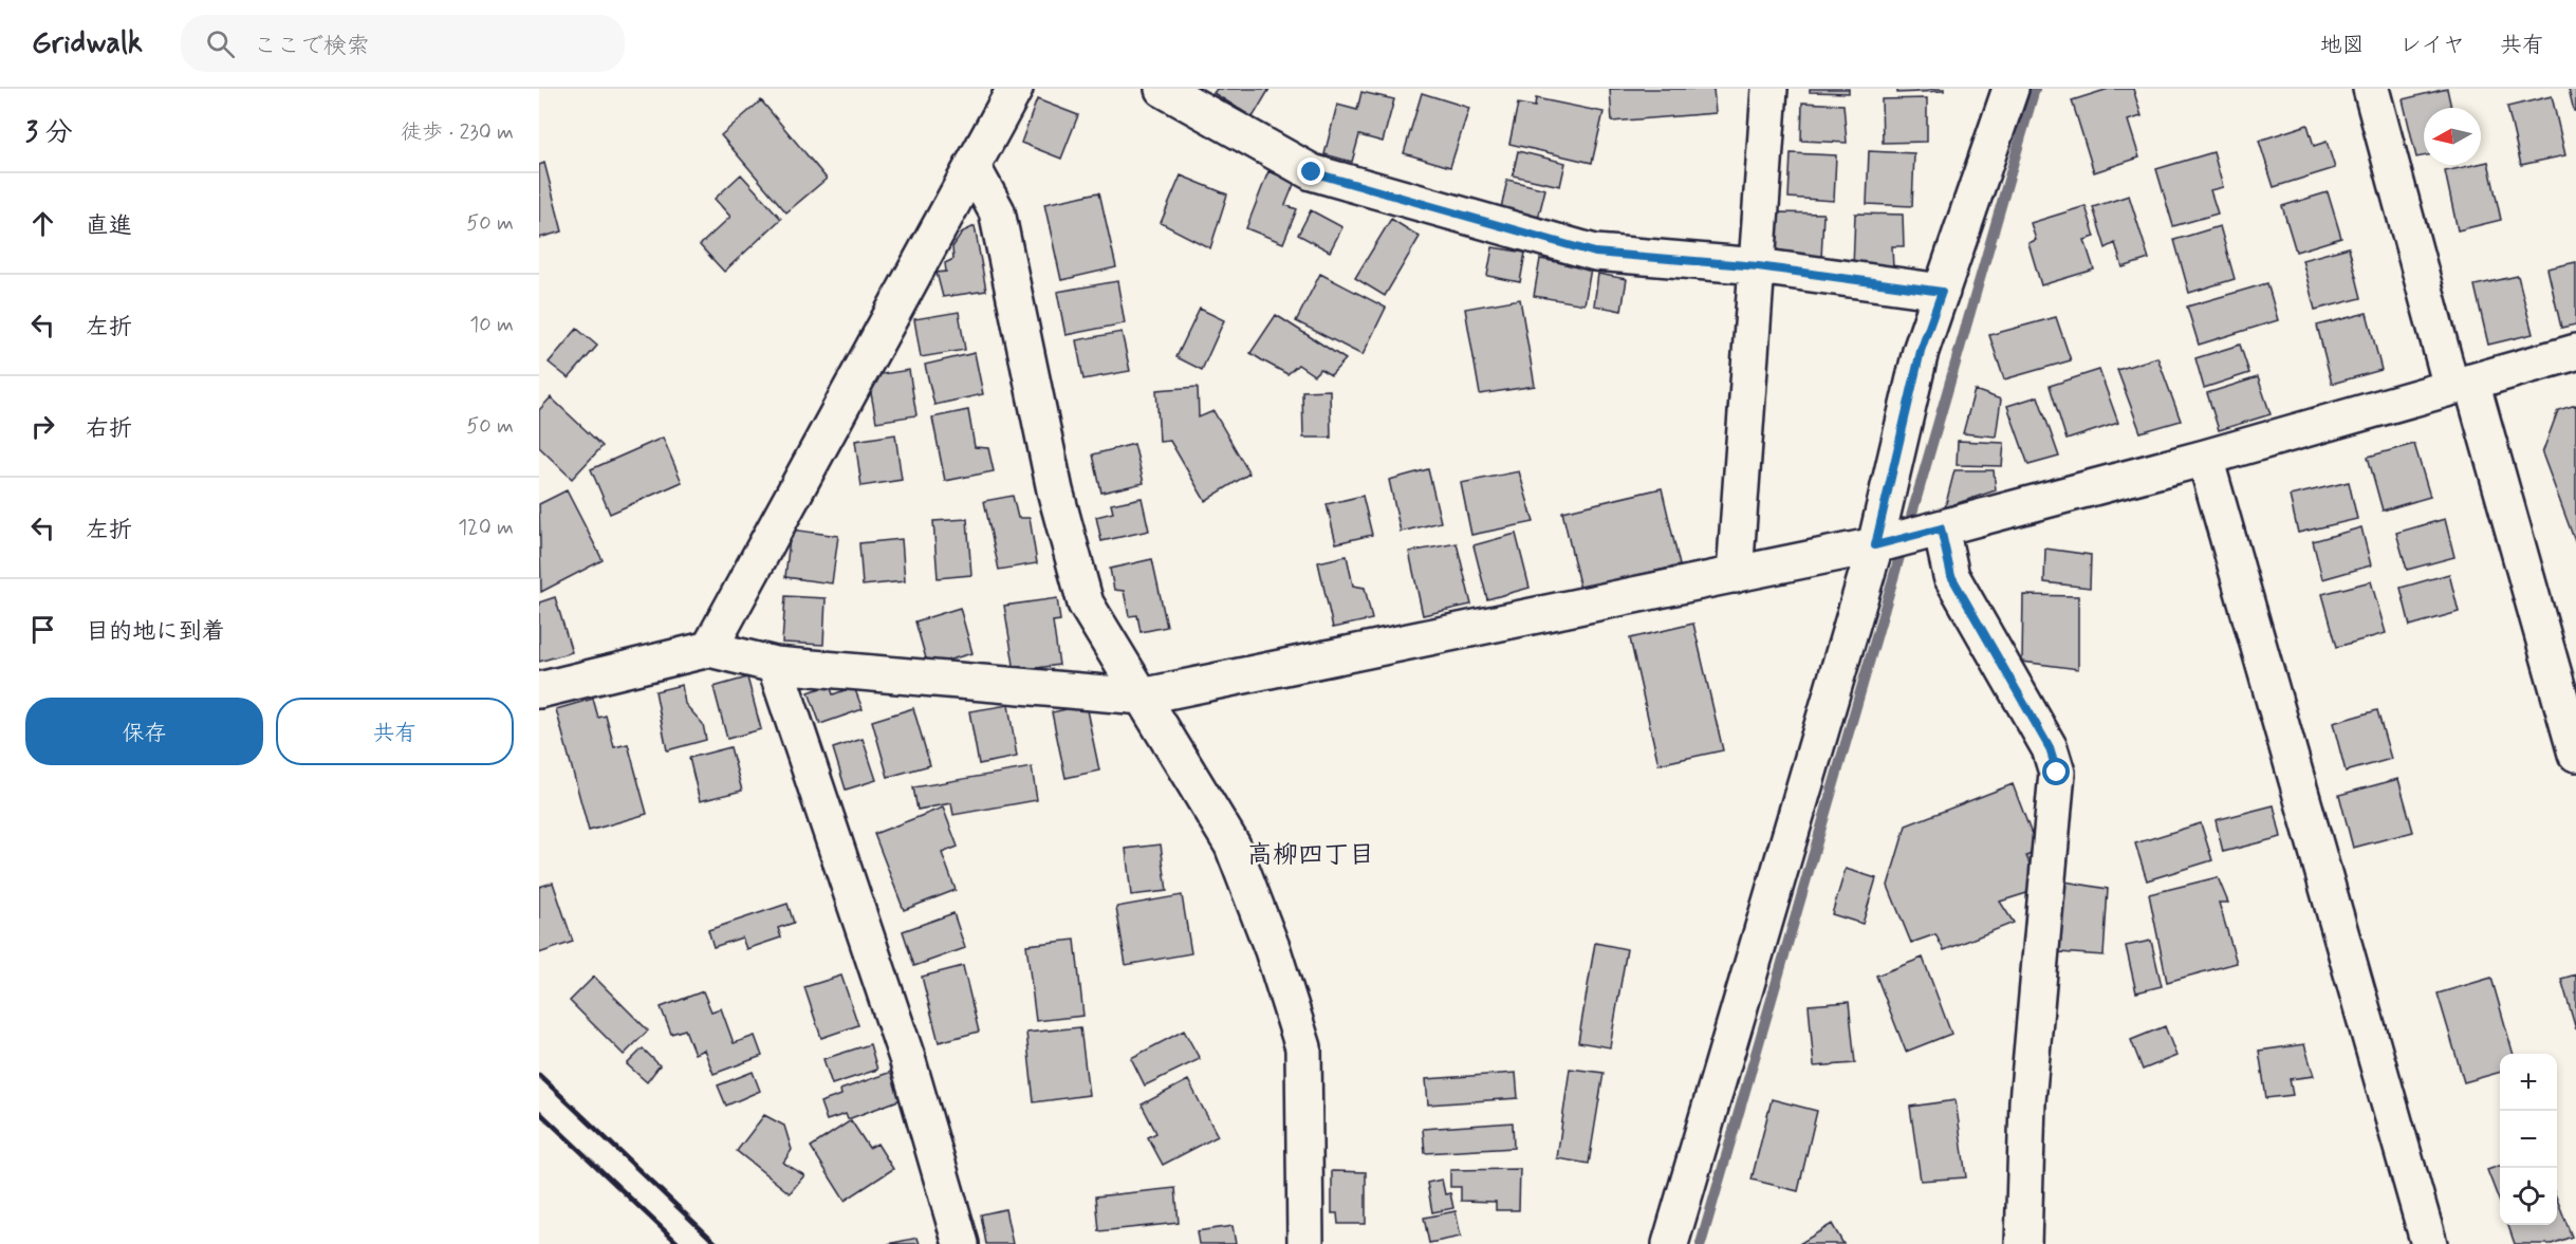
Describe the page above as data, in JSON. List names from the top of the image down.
{
  "districts": ["高柳四丁目"],
  "north": "left",
  "page": {
    "header": "Gridwalk",
    "search": "ここで検索",
    "nav": ["地図", "レイヤ", "共有"],
    "heading": ["3 分", "徒歩 · 230 m"],
    "list": [
      ["直進", "50 m"],
      ["左折", "10 m"],
      ["右折", "50 m"],
      ["左折", "120 m"],
      "目的地に到着"
    ],
    "buttons": ["保存", "共有"],
    "map_buttons": ["+", "−"]
  }
}
